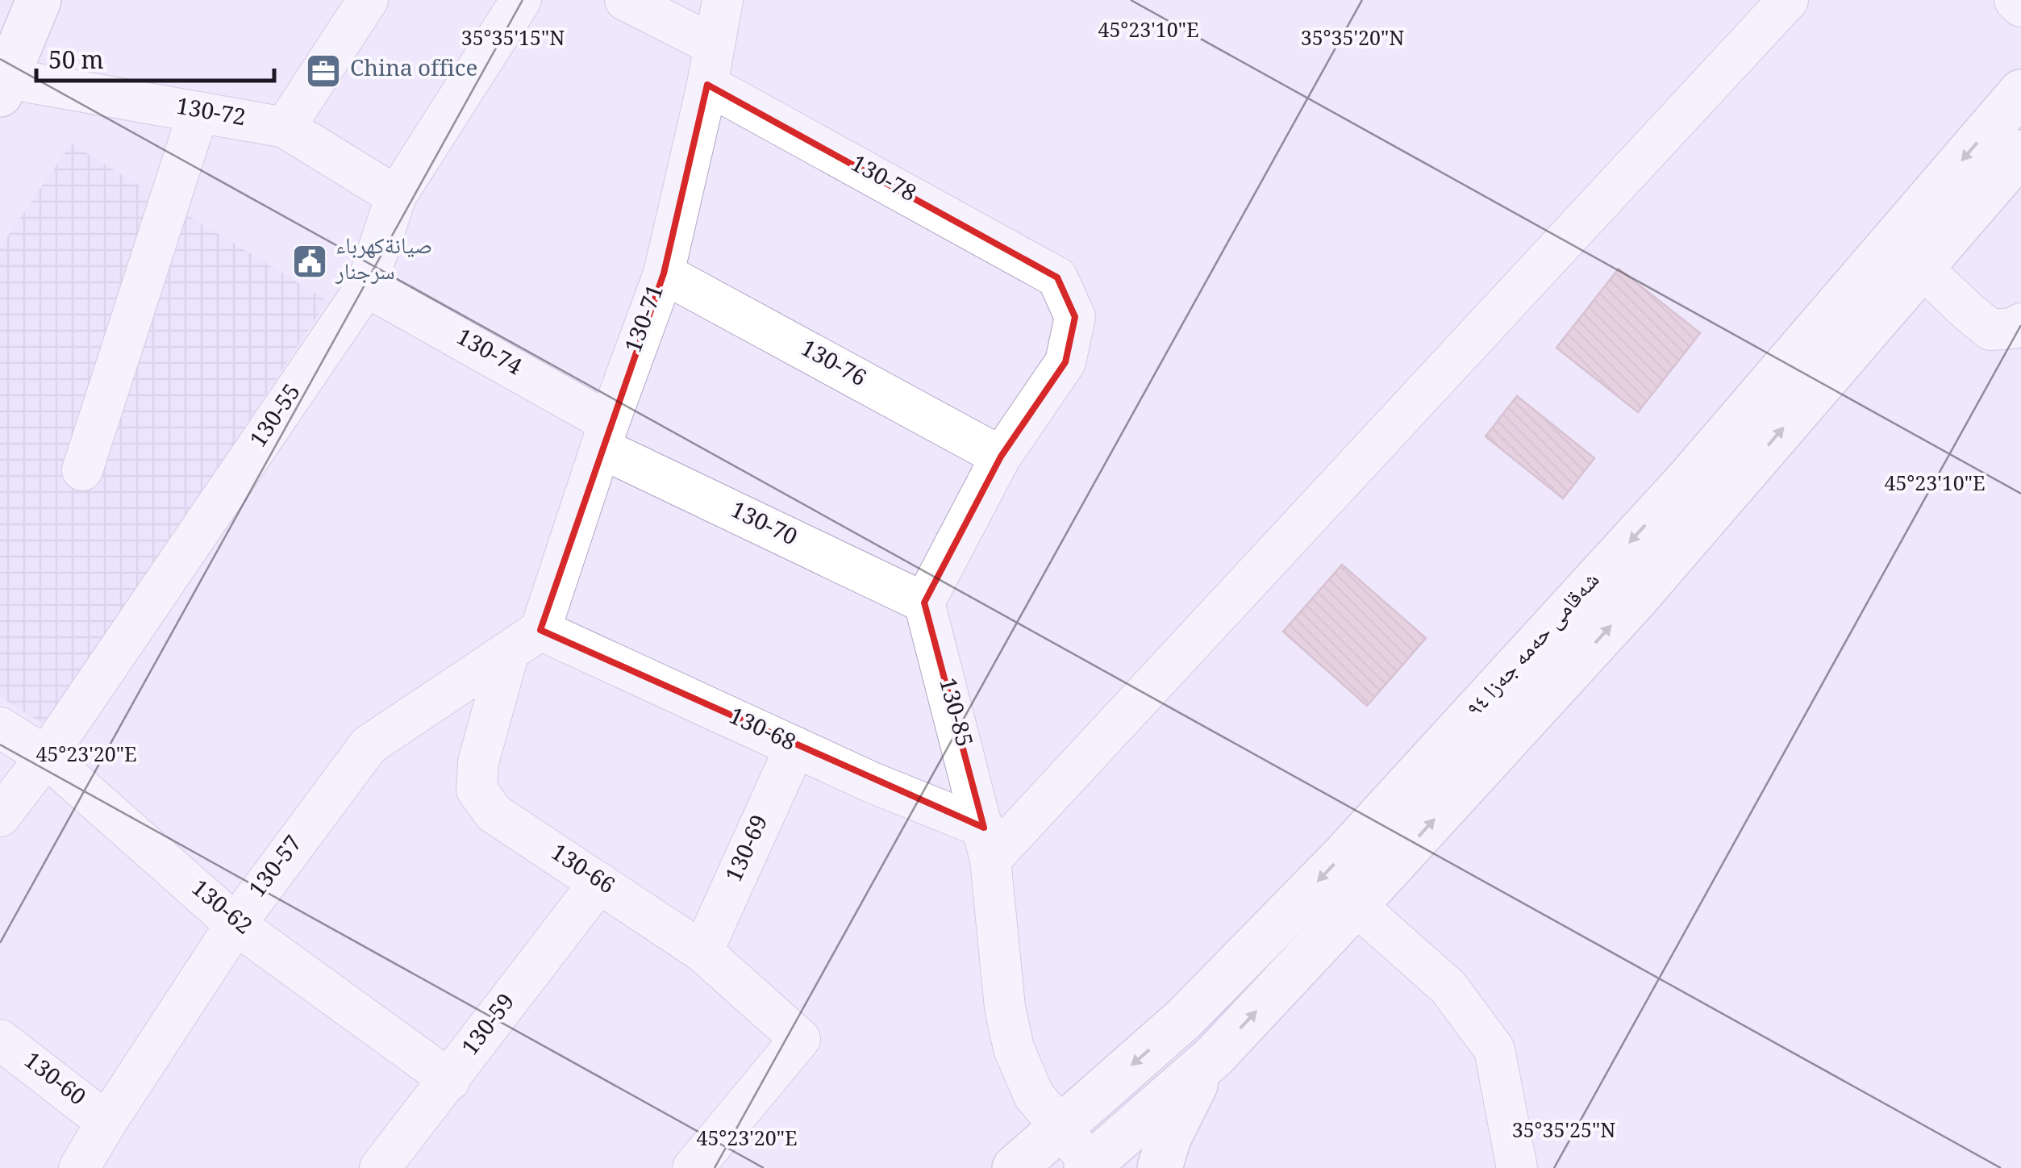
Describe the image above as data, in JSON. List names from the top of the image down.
{
  "streets": {
    "main road": ["شەقامی حەمە جەزا ٩٤"],
    "street": [
      "130-72",
      "130-78",
      "130-71",
      "130-74",
      "130-76",
      "130-55",
      "130-70",
      "130-85",
      "130-68",
      "130-69",
      "130-57",
      "130-66",
      "130-62",
      "130-59",
      "130-60"
    ]
  },
  "crossings": [
    ["130-72", "130-55"],
    ["130-78", "130-71"],
    ["130-78", "130-76"],
    ["130-71", "130-74"],
    ["130-71", "130-76"],
    ["130-71", "130-70"],
    ["130-71", "130-68"],
    ["130-71", "130-57"],
    ["130-71", "130-66"],
    ["130-74", "130-55"],
    ["130-74", "130-70"],
    ["130-55", "130-62"],
    ["130-70", "130-85"],
    ["شەقامی حەمە جەزا ٩٤", "130-85"],
    ["130-85", "130-68"],
    ["130-68", "130-69"],
    ["130-68", "130-57"],
    ["130-68", "130-66"],
    ["130-69", "130-66"],
    ["130-57", "130-66"],
    ["130-57", "130-62"],
    ["130-57", "130-60"],
    ["130-66", "130-59"],
    ["130-62", "130-59"]
  ],
  "places": {
    "office": ["China office"],
    "public building": ["صيانةكهرباء سرجنار"]
  },
  "scale_bar": "50 m",
  "coordinates": [
    "45°23'10\"E",
    "35°35'15\"N",
    "35°35'20\"N",
    "45°23'20\"E",
    "35°35'25\"N"
  ]
}
